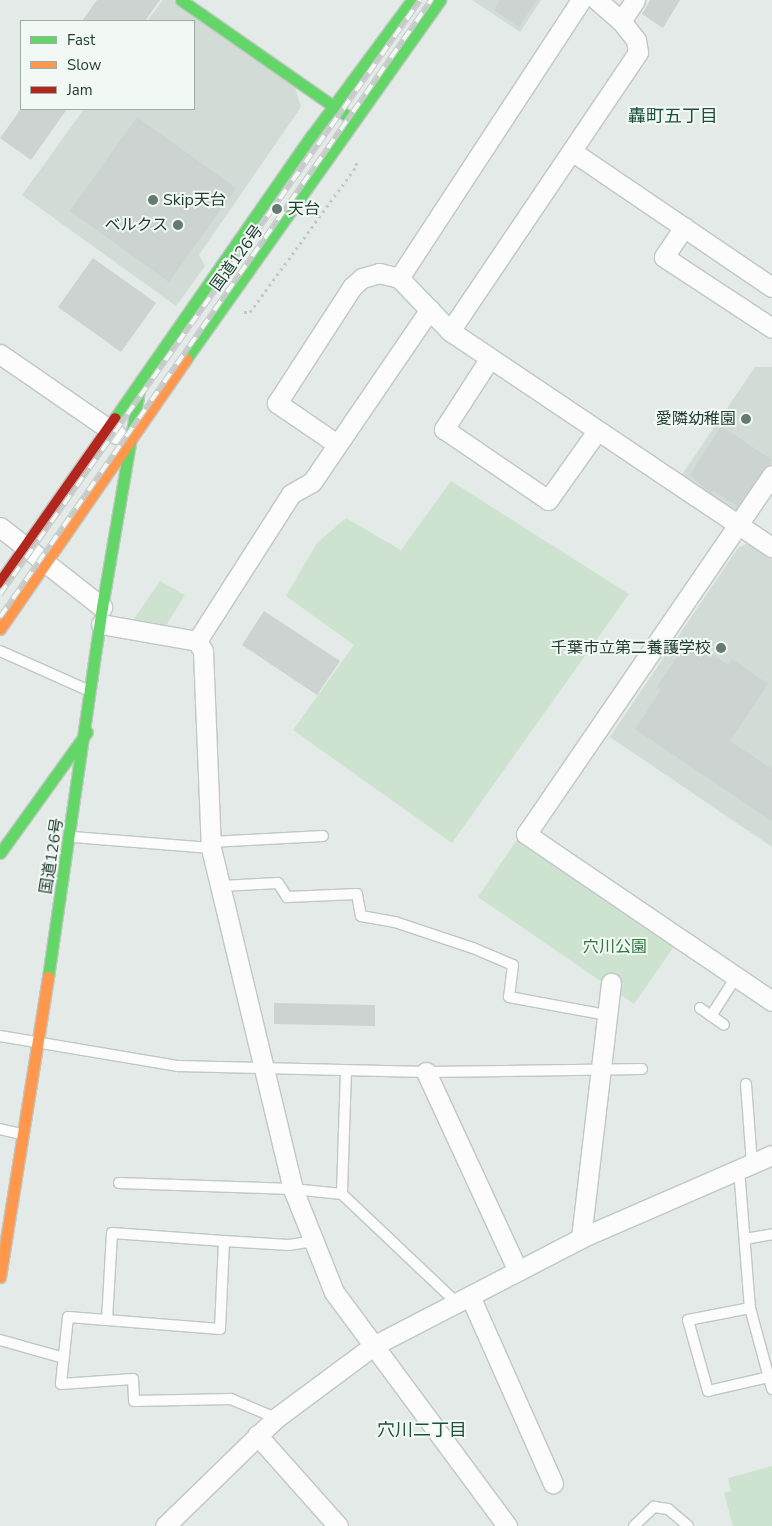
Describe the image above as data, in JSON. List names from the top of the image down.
{
  "streets": {
    "main road": ["国道126号"]
  },
  "districts": ["轟町五丁目", "穴川二丁目"],
  "parks": ["穴川公園"],
  "places": [
    "Skip天台",
    "天台",
    "ベルクス",
    "愛隣幼稚園",
    "千葉市立第二養護学校"
  ],
  "legend": ["Fast", "Slow", "Jam"]
}
